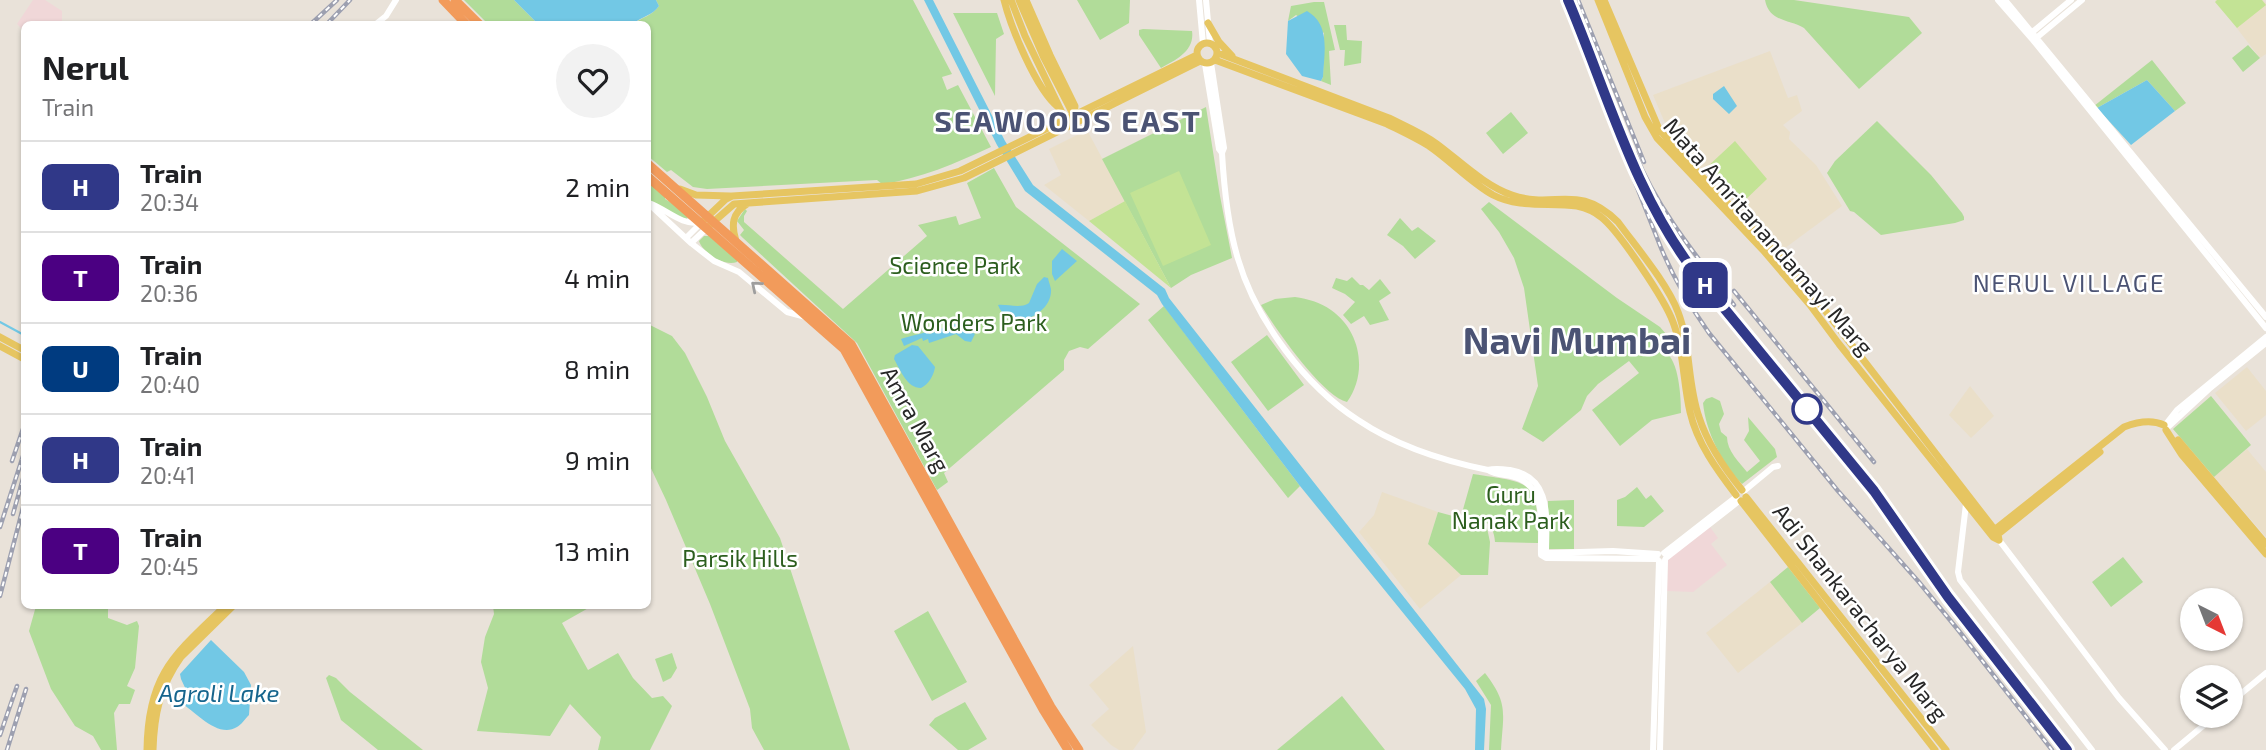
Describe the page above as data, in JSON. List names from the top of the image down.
{
  "streets": {
    "highway": ["Amra Marg"],
    "main road": ["Mata Amritanandamayi Marg", "Adi Shankaracharya Marg"]
  },
  "districts": ["SEAWOODS EAST", "NERUL VILLAGE", "Navi Mumbai"],
  "water": ["Agroli Lake"],
  "parks": [
    "Science Park",
    "Wonders Park",
    "Guru Nanak Park",
    "Parsik Hills"
  ],
  "north": "bottom right",
  "page": {
    "on_map": "H",
    "heading": ["Nerul", "Train"],
    "list": [
      {
        "mark": "H",
        "name": "Train",
        "note": "20:34",
        "value": "2 min"
      },
      {
        "mark": "T",
        "name": "Train",
        "note": "20:36",
        "value": "4 min"
      },
      {
        "mark": "U",
        "name": "Train",
        "note": "20:40",
        "value": "8 min"
      },
      {
        "mark": "H",
        "name": "Train",
        "note": "20:41",
        "value": "9 min"
      },
      {
        "mark": "T",
        "name": "Train",
        "note": "20:45",
        "value": "13 min"
      }
    ]
  }
}
